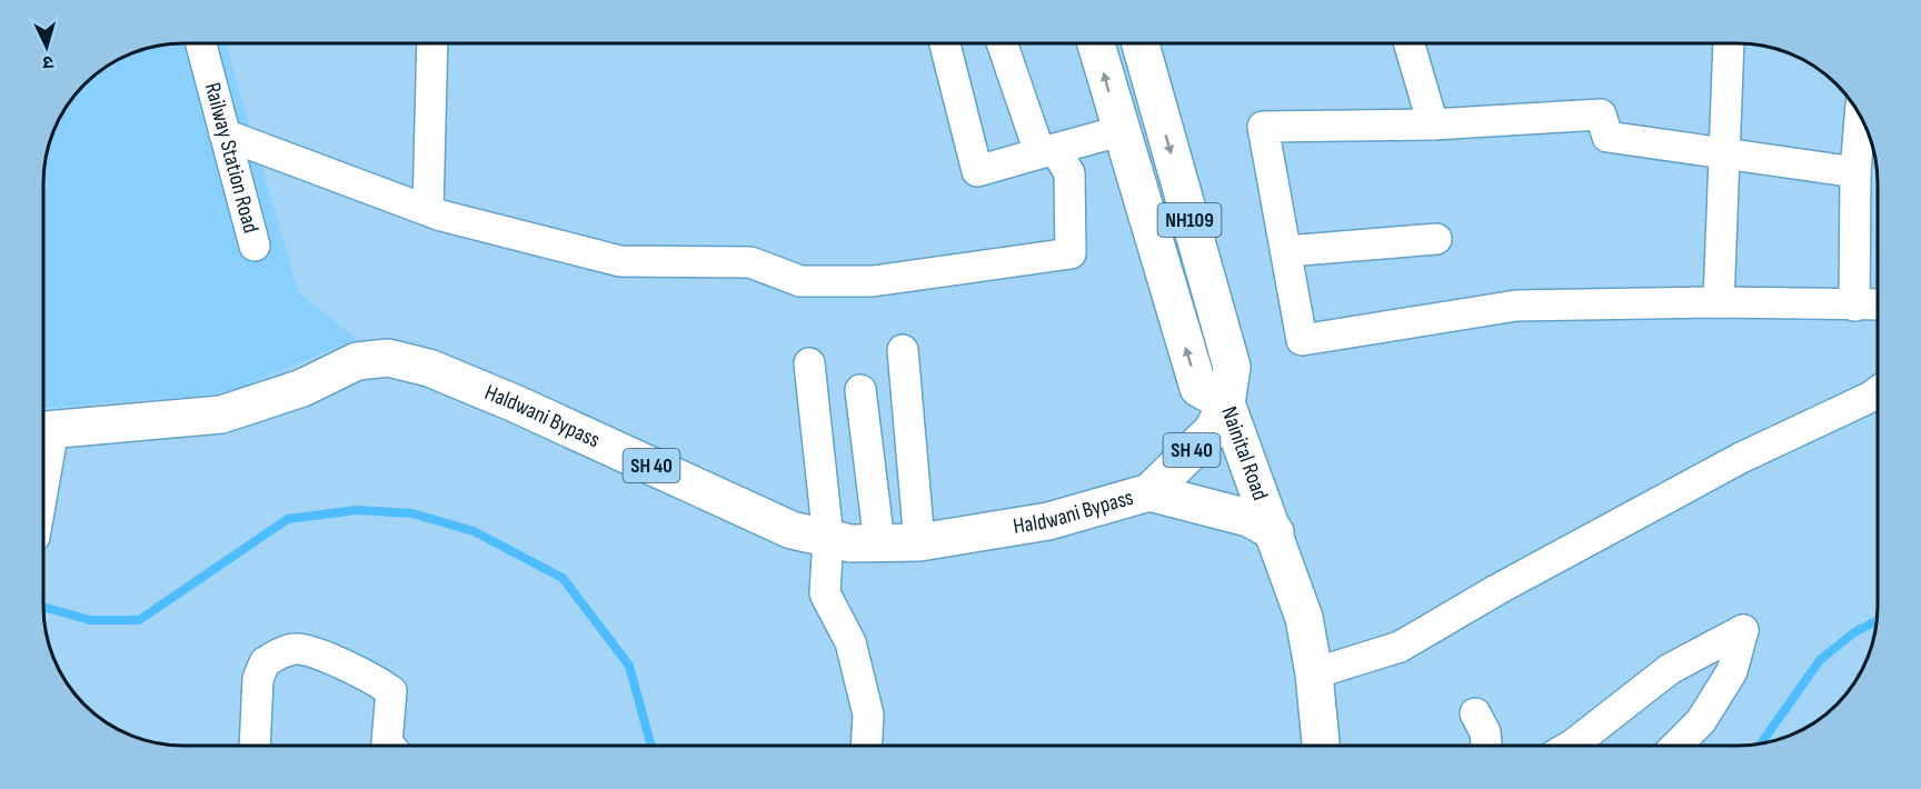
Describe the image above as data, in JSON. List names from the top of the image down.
{
  "streets": {
    "main road": [
      "NH109",
      "Haldwani Bypass",
      "SH 40",
      "Nainital Road"
    ],
    "street": ["Railway Station Road"]
  },
  "crossings": [
    ["Haldwani Bypass", "SH 40"],
    ["Haldwani Bypass", "Nainital Road"],
    ["SH 40", "Nainital Road"]
  ],
  "north": "bottom"
}
